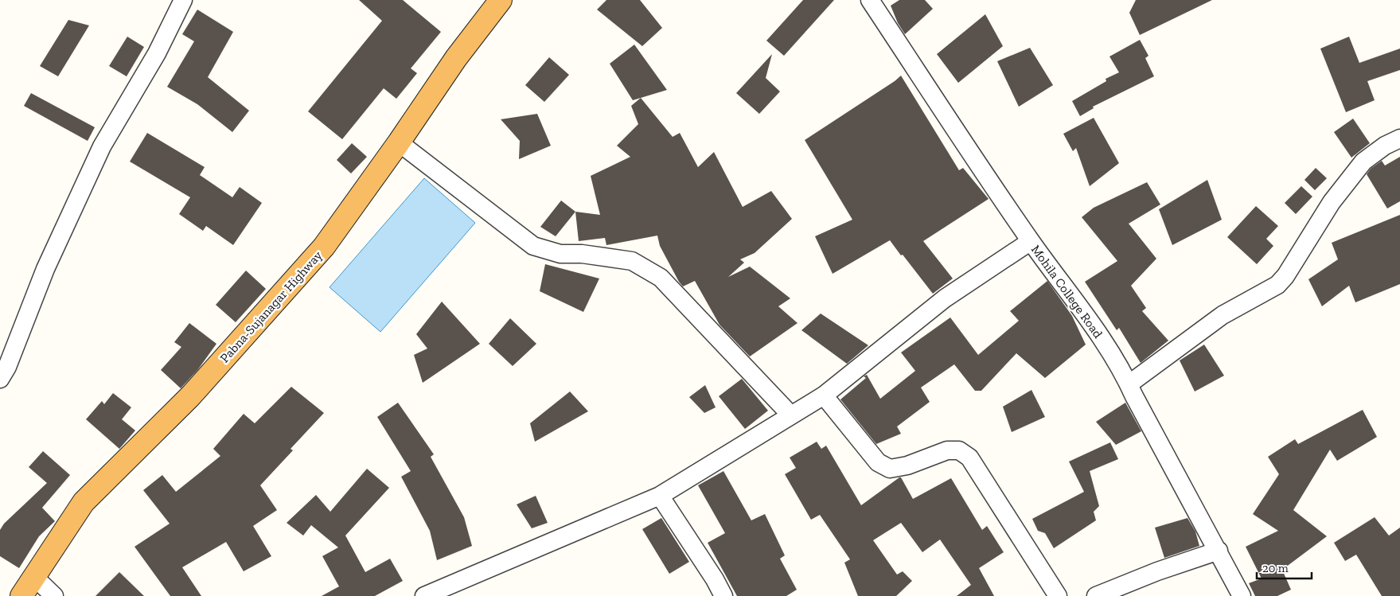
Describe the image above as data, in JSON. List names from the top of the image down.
{
  "streets": {
    "highway": ["Pabna-Sujanagar Highway"],
    "street": ["Mohila College Road"]
  },
  "scale_bar": "20 m"
}
